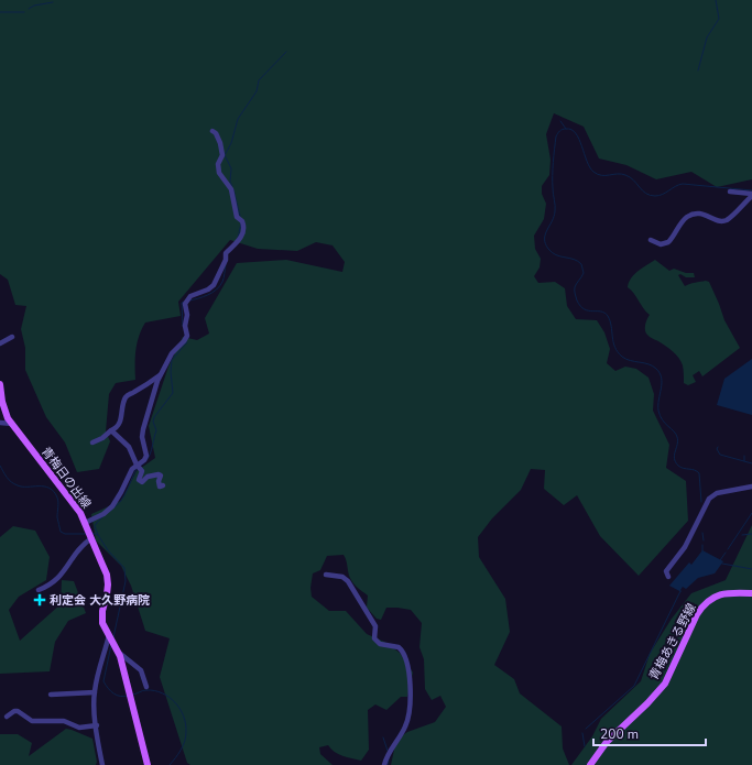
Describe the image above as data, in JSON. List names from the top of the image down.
{
  "streets": {
    "main road": ["青梅日の出線", "青梅あきる野線"]
  },
  "places": {
    "health": ["利定会 大久野病院"]
  },
  "scale_bar": "200 m"
}
